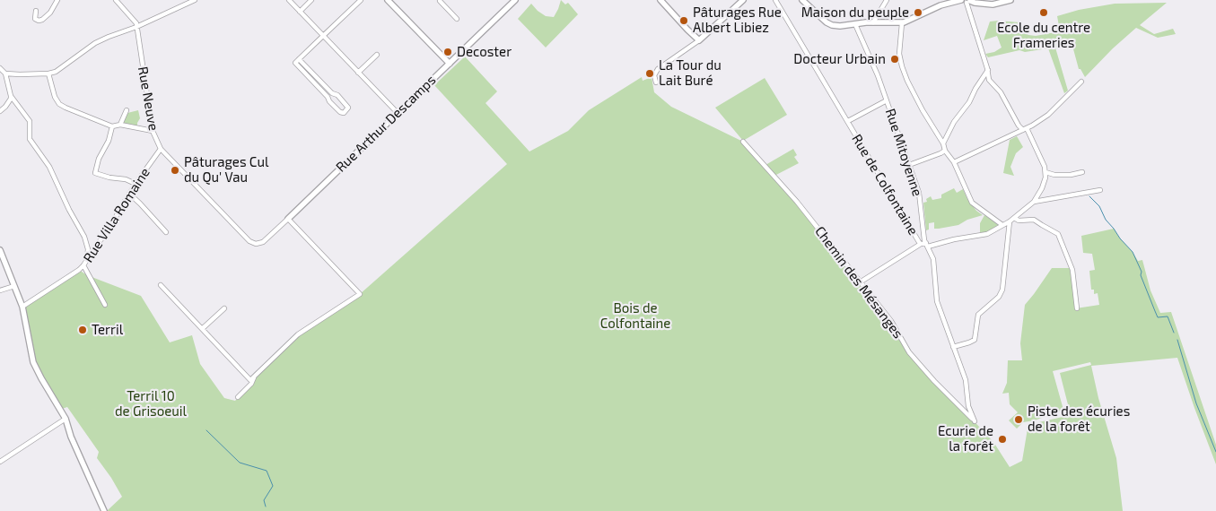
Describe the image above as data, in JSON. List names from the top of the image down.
{
  "streets": {
    "street": [
      "Rue Neuve",
      "Rue Arthur Descamps",
      "Rue Mitoyenne",
      "Rue de Colfontaine",
      "Rue Villa Romaine",
      "Chemin des Mésanges"
    ]
  },
  "crossings": [
    ["Rue Neuve", "Rue Arthur Descamps"],
    ["Rue Neuve", "Rue Villa Romaine"],
    ["Rue Mitoyenne", "Rue de Colfontaine"],
    ["Rue Mitoyenne", "Chemin des Mésanges"]
  ],
  "parks": ["Bois de Colfontaine", "Terril 10 de Grisoeuil"],
  "places": [
    "Maison du peuple",
    "Ecole du centre Frameries",
    "Pâturages Rue Albert Libiez",
    "Decoster",
    "Docteur Urbain",
    "La Tour du Lait Buré",
    "Pâturages Cul du Qu' Vau",
    "Terril",
    "Piste des écuries de la forêt",
    "Ecurie de la forêt"
  ]
}
